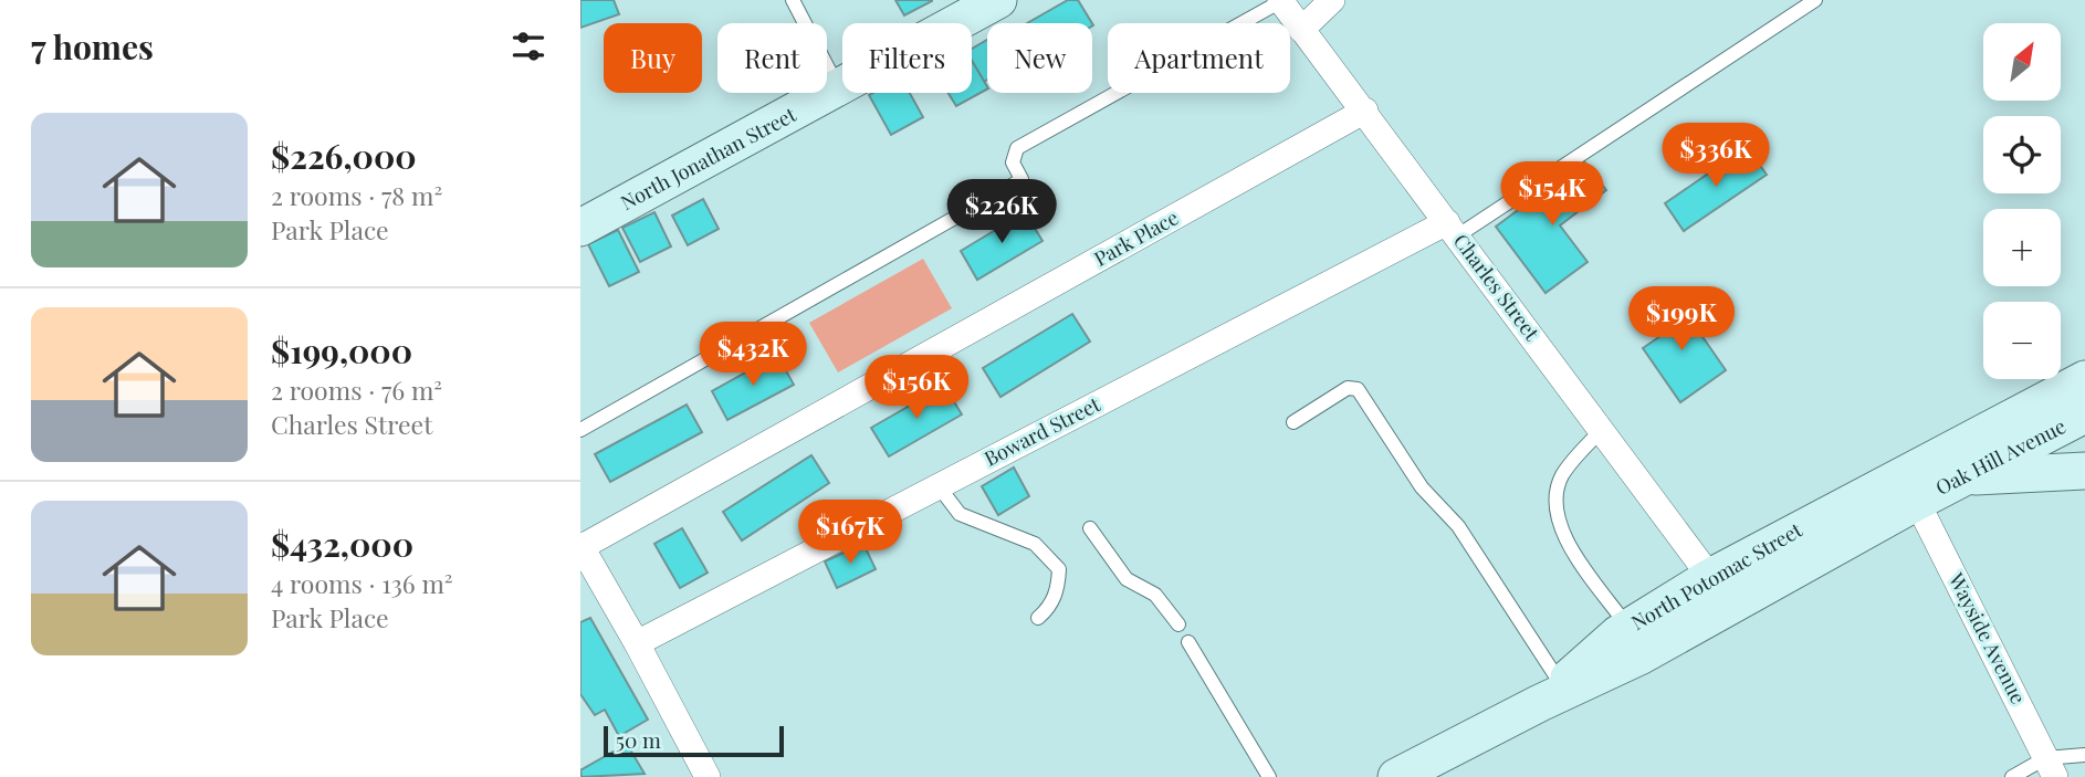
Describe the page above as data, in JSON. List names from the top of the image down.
{
  "streets": {
    "main road": ["North Jonathan Street", "Oak Hill Avenue", "North Potomac Street"],
    "street": [
      "Park Place",
      "Charles Street",
      "Boward Street",
      "Wayside Avenue"
    ]
  },
  "crossings": [
    ["Park Place", "Charles Street"],
    ["Charles Street", "Boward Street"],
    ["Charles Street", "North Potomac Street"],
    ["Oak Hill Avenue", "North Potomac Street"],
    ["Oak Hill Avenue", "Wayside Avenue"],
    ["North Potomac Street", "Wayside Avenue"]
  ],
  "scale_bar": "50 m",
  "north": "top right",
  "page": {
    "heading": "7 homes",
    "map_buttons": ["+", "−"],
    "chip": [
      "Buy",
      "Rent",
      "Filters",
      "New",
      "Apartment"
    ],
    "list": [
      {
        "name": "$226,000",
        "note": "2 rooms · 78 m² · Park Place"
      },
      {
        "name": "$199,000",
        "note": "2 rooms · 76 m² · Charles Street"
      },
      {
        "name": "$432,000",
        "note": "4 rooms · 136 m² · Park Place"
      }
    ],
    "price": [
      "$336K",
      "$154K",
      "$226K",
      "$199K",
      "$432K",
      "$156K",
      "$167K"
    ],
    "scale": "50 m"
  }
}
